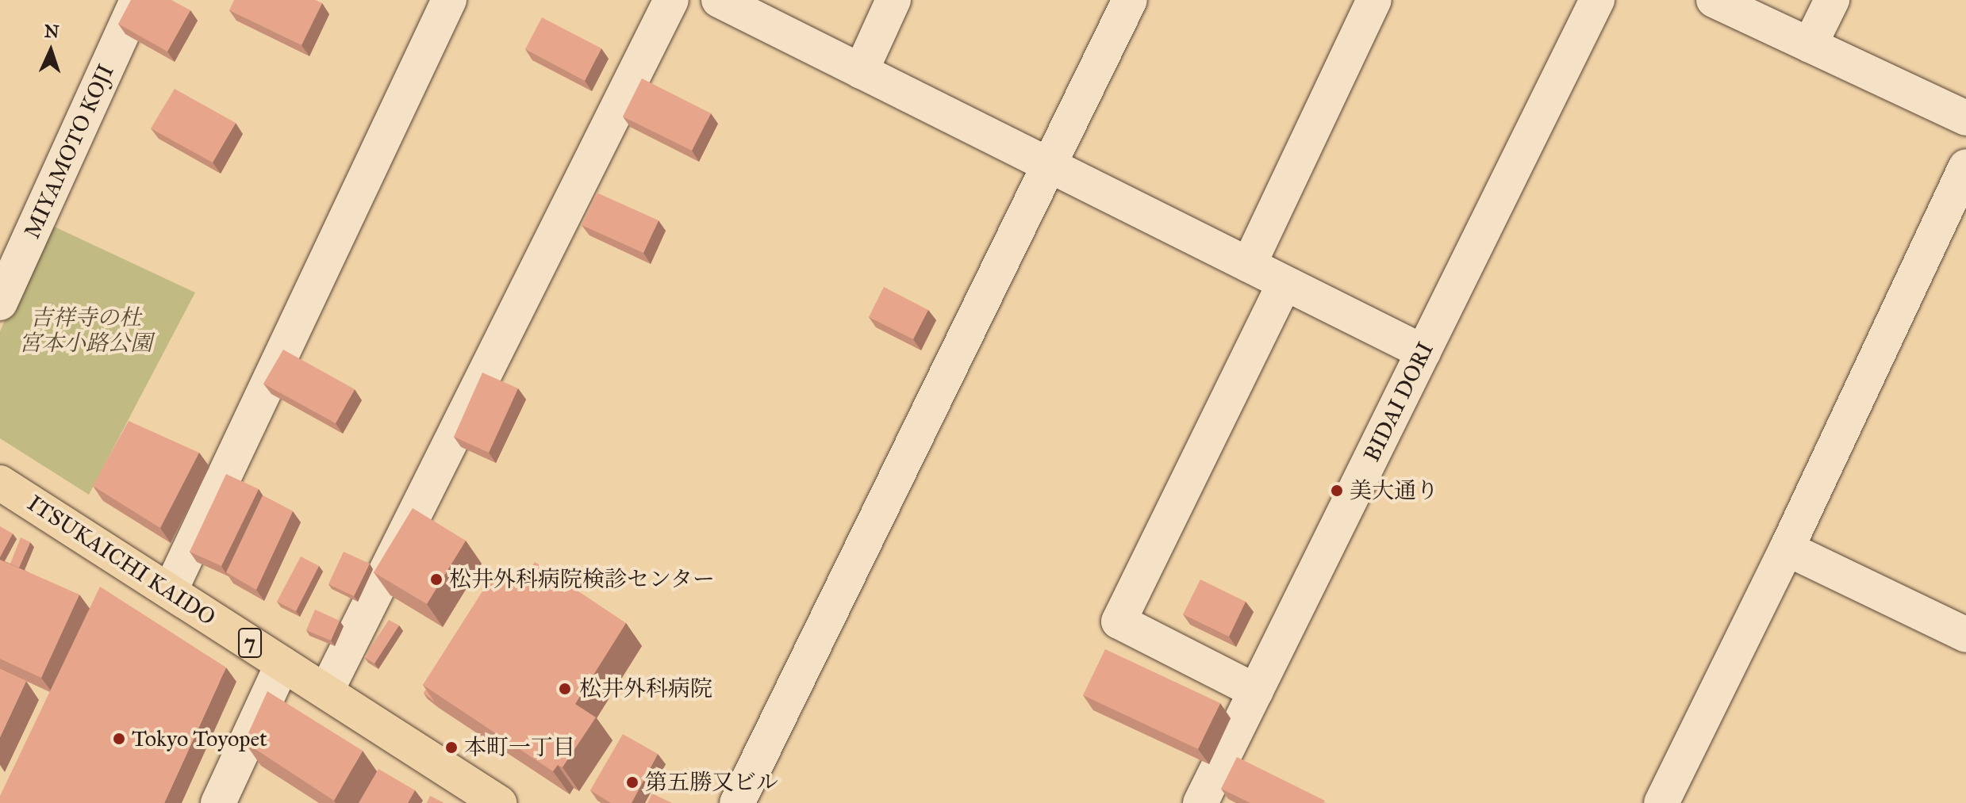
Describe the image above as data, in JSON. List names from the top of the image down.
{
  "streets": {
    "main road": ["ITSUKAICHI KAIDO", "7"],
    "street": ["MIYAMOTO KOJI", "BIDAI DORI"]
  },
  "parks": ["吉祥寺の杜 宮本小路公園"],
  "places": [
    "美大通り",
    "松井外科病院検診センター",
    "松井外科病院",
    "Tokyo Toyopet",
    "本町一丁目",
    "第五勝又ビル"
  ],
  "north": "top"
}
